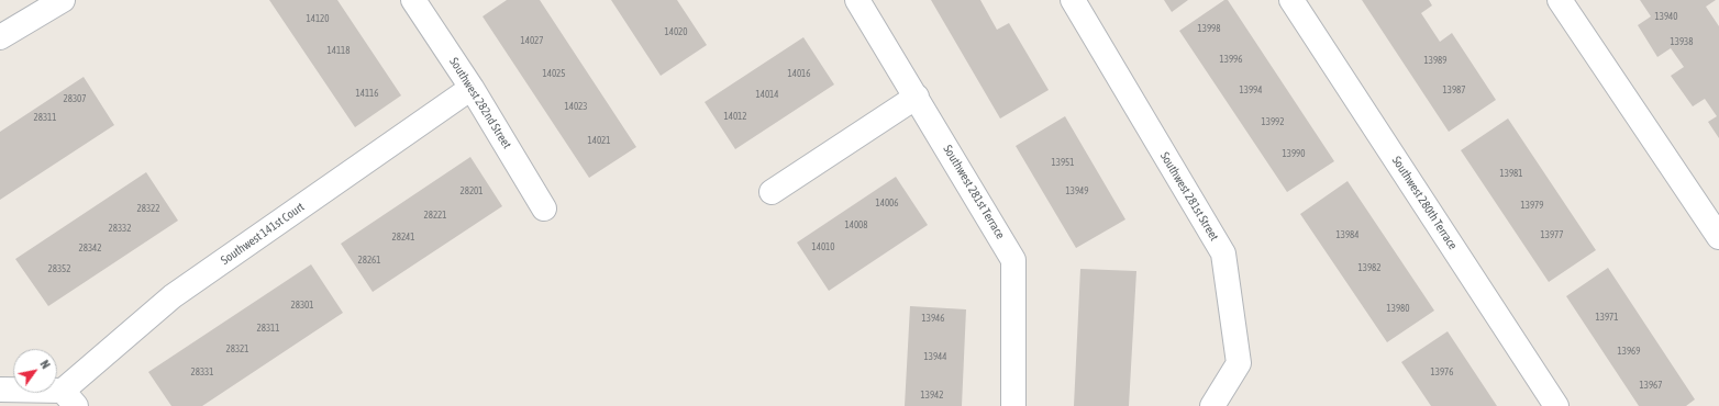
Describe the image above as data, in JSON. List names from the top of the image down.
{
  "streets": {
    "street": [
      "Southwest 282nd Street",
      "Southwest 281st Terrace",
      "Southwest 281st Street",
      "Southwest 280th Terrace",
      "Southwest 141st Court"
    ]
  },
  "crossings": [
    ["Southwest 282nd Street", "Southwest 141st Court"]
  ],
  "house_numbers": [
    "13940",
    "14120",
    "13998",
    "14020",
    "14027",
    "13938",
    "14118",
    "13996",
    "13989",
    "14025",
    "14016",
    "13994",
    "13987",
    "14116",
    "14014",
    "28307",
    "14023",
    "14012",
    "28311",
    "13992",
    "14021",
    "13990",
    "13951",
    "13981",
    "28201",
    "13949",
    "14006",
    "13979",
    "28322",
    "28221",
    "14008",
    "28332",
    "13984",
    "13977",
    "28241",
    "14010",
    "28342",
    "28261",
    "13982",
    "28352",
    "28301",
    "13980",
    "13971",
    "13946",
    "28311",
    "28321",
    "13969",
    "13944",
    "28331",
    "13976",
    "13967",
    "13942"
  ],
  "north": "top right"
}
